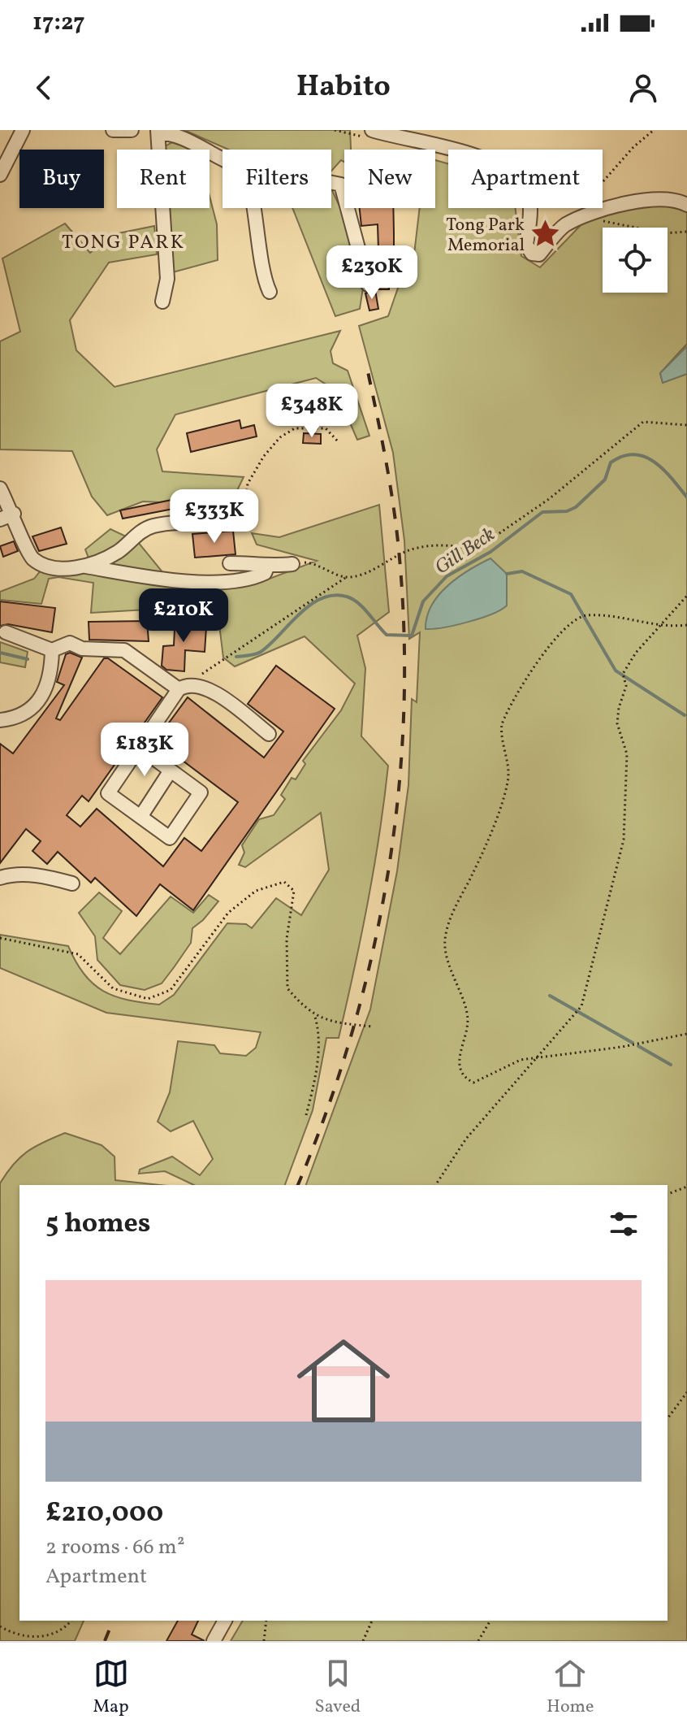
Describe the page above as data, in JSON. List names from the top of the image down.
{
  "districts": ["TONG PARK"],
  "water": ["Gill Beck"],
  "places": {
    "place": ["Tong Park Memorial"]
  },
  "page": {
    "status": "17:27",
    "header": "Habito",
    "chip": [
      "Buy",
      "Rent",
      "Filters",
      "New",
      "Apartment"
    ],
    "price": [
      "£230K",
      "£348K",
      "£333K",
      "£210K",
      "£183K"
    ],
    "heading": "5 homes",
    "list": [
      {
        "name": "£210,000",
        "note": "2 rooms · 66 m² · Apartment"
      }
    ],
    "tabs": ["Map", "Saved", "Home"]
  }
}
